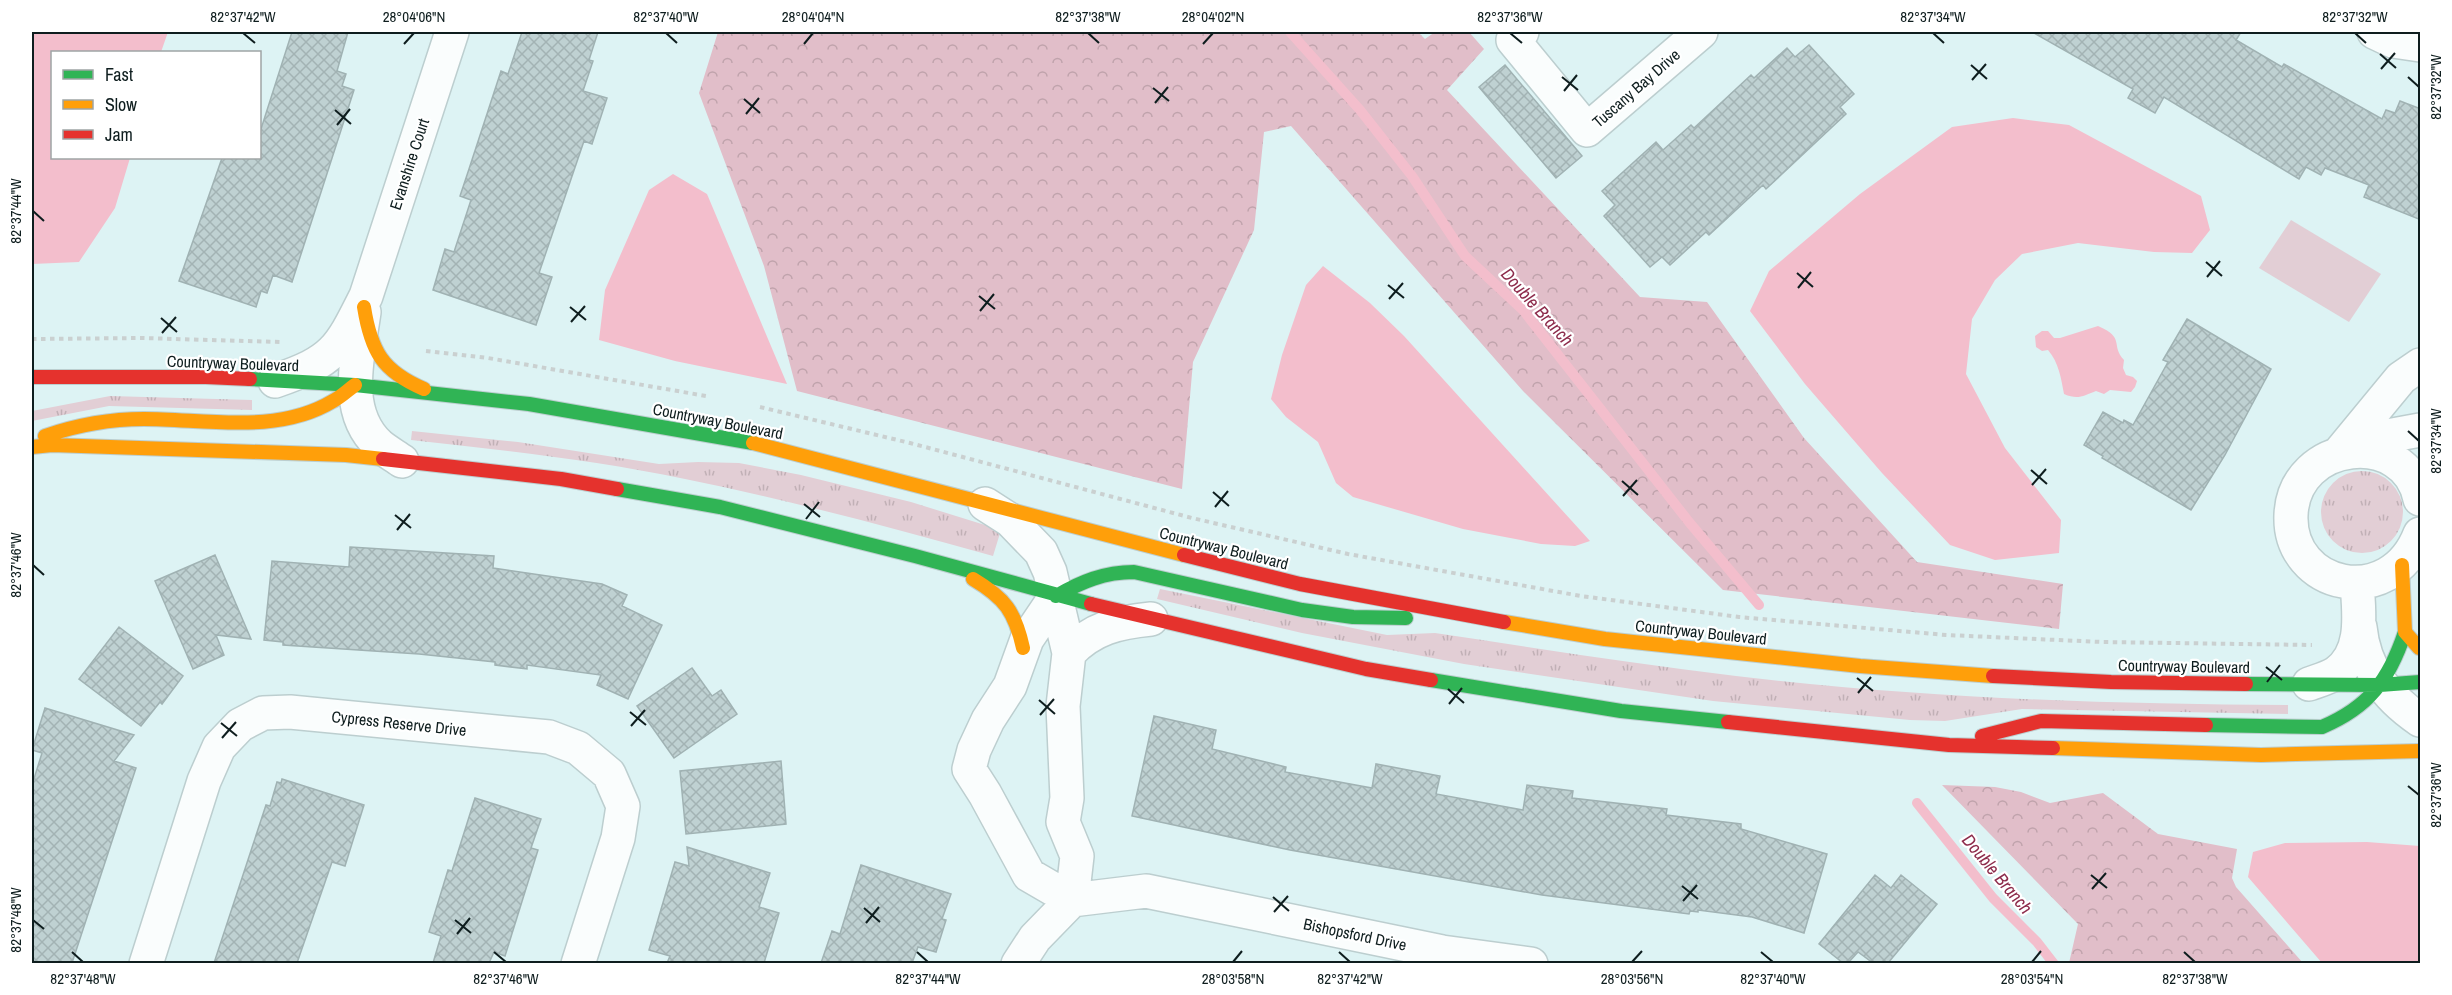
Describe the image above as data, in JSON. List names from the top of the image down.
{
  "streets": {
    "street": [
      "Tuscany Bay Drive",
      "Evanshire Court",
      "Countryway Boulevard",
      "Cypress Reserve Drive",
      "Bishopsford Drive"
    ]
  },
  "crossings": [
    ["Evanshire Court", "Countryway Boulevard"]
  ],
  "water": ["Double Branch"],
  "legend": ["Fast", "Slow", "Jam"],
  "coordinates": [
    "82°37'42\"W",
    "28°04'06\"N",
    "82°37'40\"W",
    "28°04'04\"N",
    "82°37'38\"W",
    "28°04'02\"N",
    "82°37'36\"W",
    "82°37'34\"W",
    "82°37'32\"W",
    "82°37'44\"W",
    "82°37'46\"W",
    "82°37'48\"W",
    "28°03'58\"N",
    "28°03'56\"N",
    "28°03'54\"N"
  ]
}
